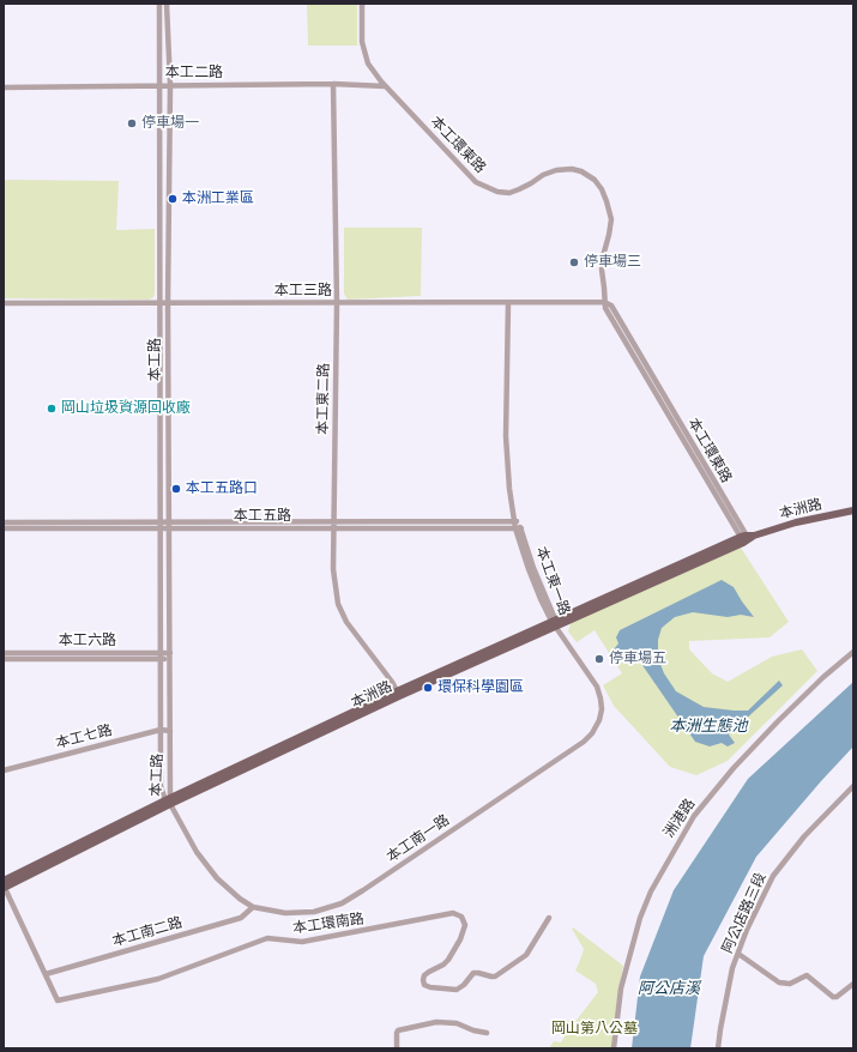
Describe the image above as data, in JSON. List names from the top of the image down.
{
  "streets": {
    "main road": ["本洲路"],
    "street": [
      "本工二路",
      "本工環東路",
      "本工三路",
      "本工路",
      "本工東二路",
      "本工五路",
      "本工東一路",
      "本工六路",
      "本工七路",
      "洲港路",
      "本工南一路",
      "阿公店路三段",
      "本工環南路",
      "本工南二路"
    ]
  },
  "crossings": [
    ["本工二路", "本工環東路"],
    ["本工二路", "本工路"],
    ["本工二路", "本工東二路"],
    ["本工環東路", "本工三路"],
    ["本工環東路", "本洲路"],
    ["本工三路", "本工路"],
    ["本工三路", "本工東二路"],
    ["本工三路", "本工東一路"],
    ["本工路", "本洲路"],
    ["本工路", "本工五路"],
    ["本工路", "本工六路"],
    ["本工路", "本工七路"],
    ["本工路", "本工南一路"],
    ["本工東二路", "本洲路"],
    ["本工東二路", "本工五路"],
    ["本洲路", "本工東一路"],
    ["本洲路", "本工南一路"],
    ["本洲路", "本工環南路"],
    ["本工五路", "本工東一路"],
    ["本工東一路", "本工南一路"],
    ["本工南一路", "本工南二路"],
    ["本工環南路", "本工南二路"]
  ],
  "water": ["本洲生態池", "阿公店溪"],
  "parks": ["岡山第八公墓"],
  "places": [
    "停車場一",
    "本洲工業區",
    "停車場三",
    "岡山垃圾資源回收廠",
    "本工五路口",
    "停車場五",
    "環保科學園區"
  ]
}
